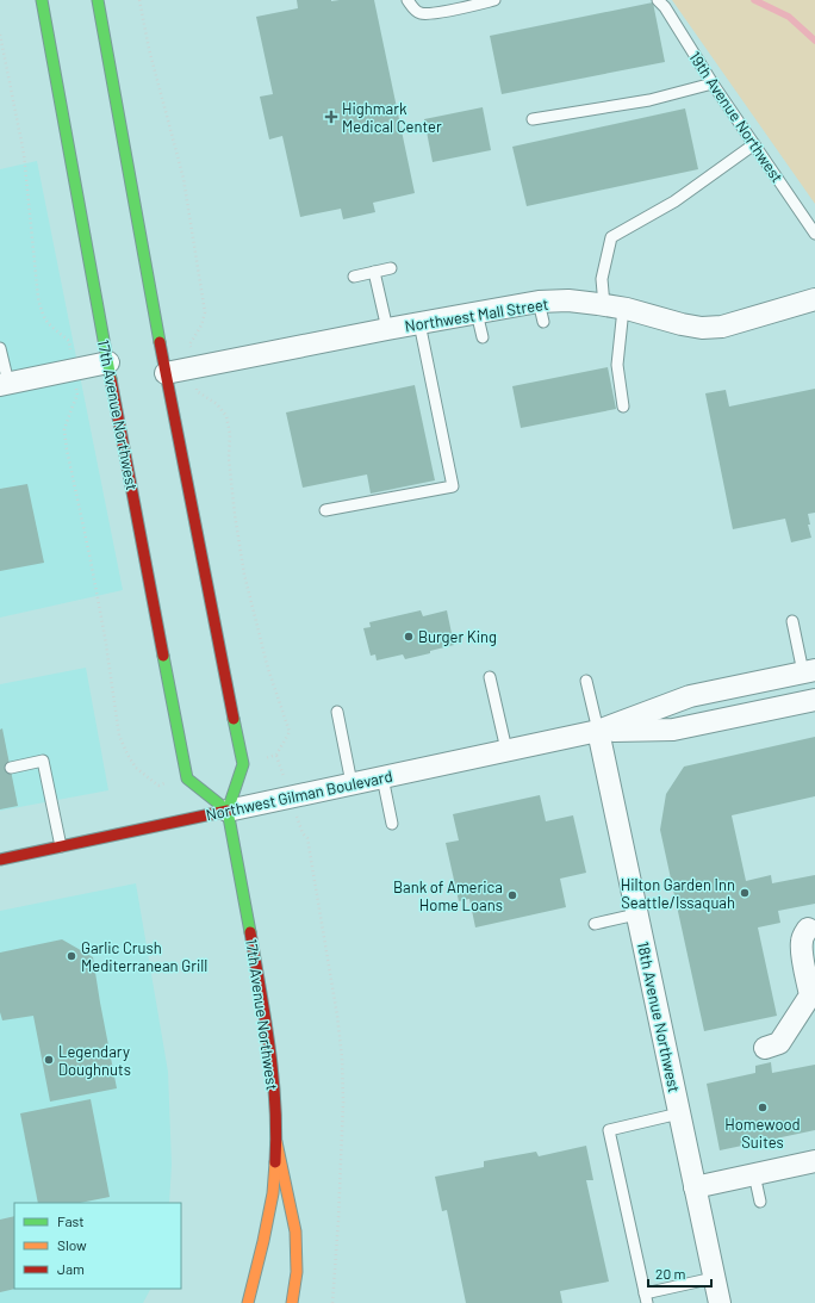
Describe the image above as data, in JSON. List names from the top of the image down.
{
  "streets": {
    "main road": ["17th Avenue Northwest", "Northwest Gilman Boulevard"],
    "street": ["Northwest Mall Street", "18th Avenue Northwest"],
    "lane": ["19th Avenue Northwest"]
  },
  "crossings": [
    ["Northwest Mall Street", "17th Avenue Northwest"],
    ["17th Avenue Northwest", "Northwest Gilman Boulevard"],
    ["Northwest Gilman Boulevard", "18th Avenue Northwest"]
  ],
  "places": {
    "health": ["Highmark Medical Center"],
    "other": [
      "Burger King",
      "Hilton Garden Inn Seattle/Issaquah",
      "Bank of America Home Loans",
      "Garlic Crush Mediterranean Grill",
      "Legendary Doughnuts",
      "Homewood Suites"
    ]
  },
  "legend": ["Fast", "Slow", "Jam"],
  "scale_bar": "20 m"
}
